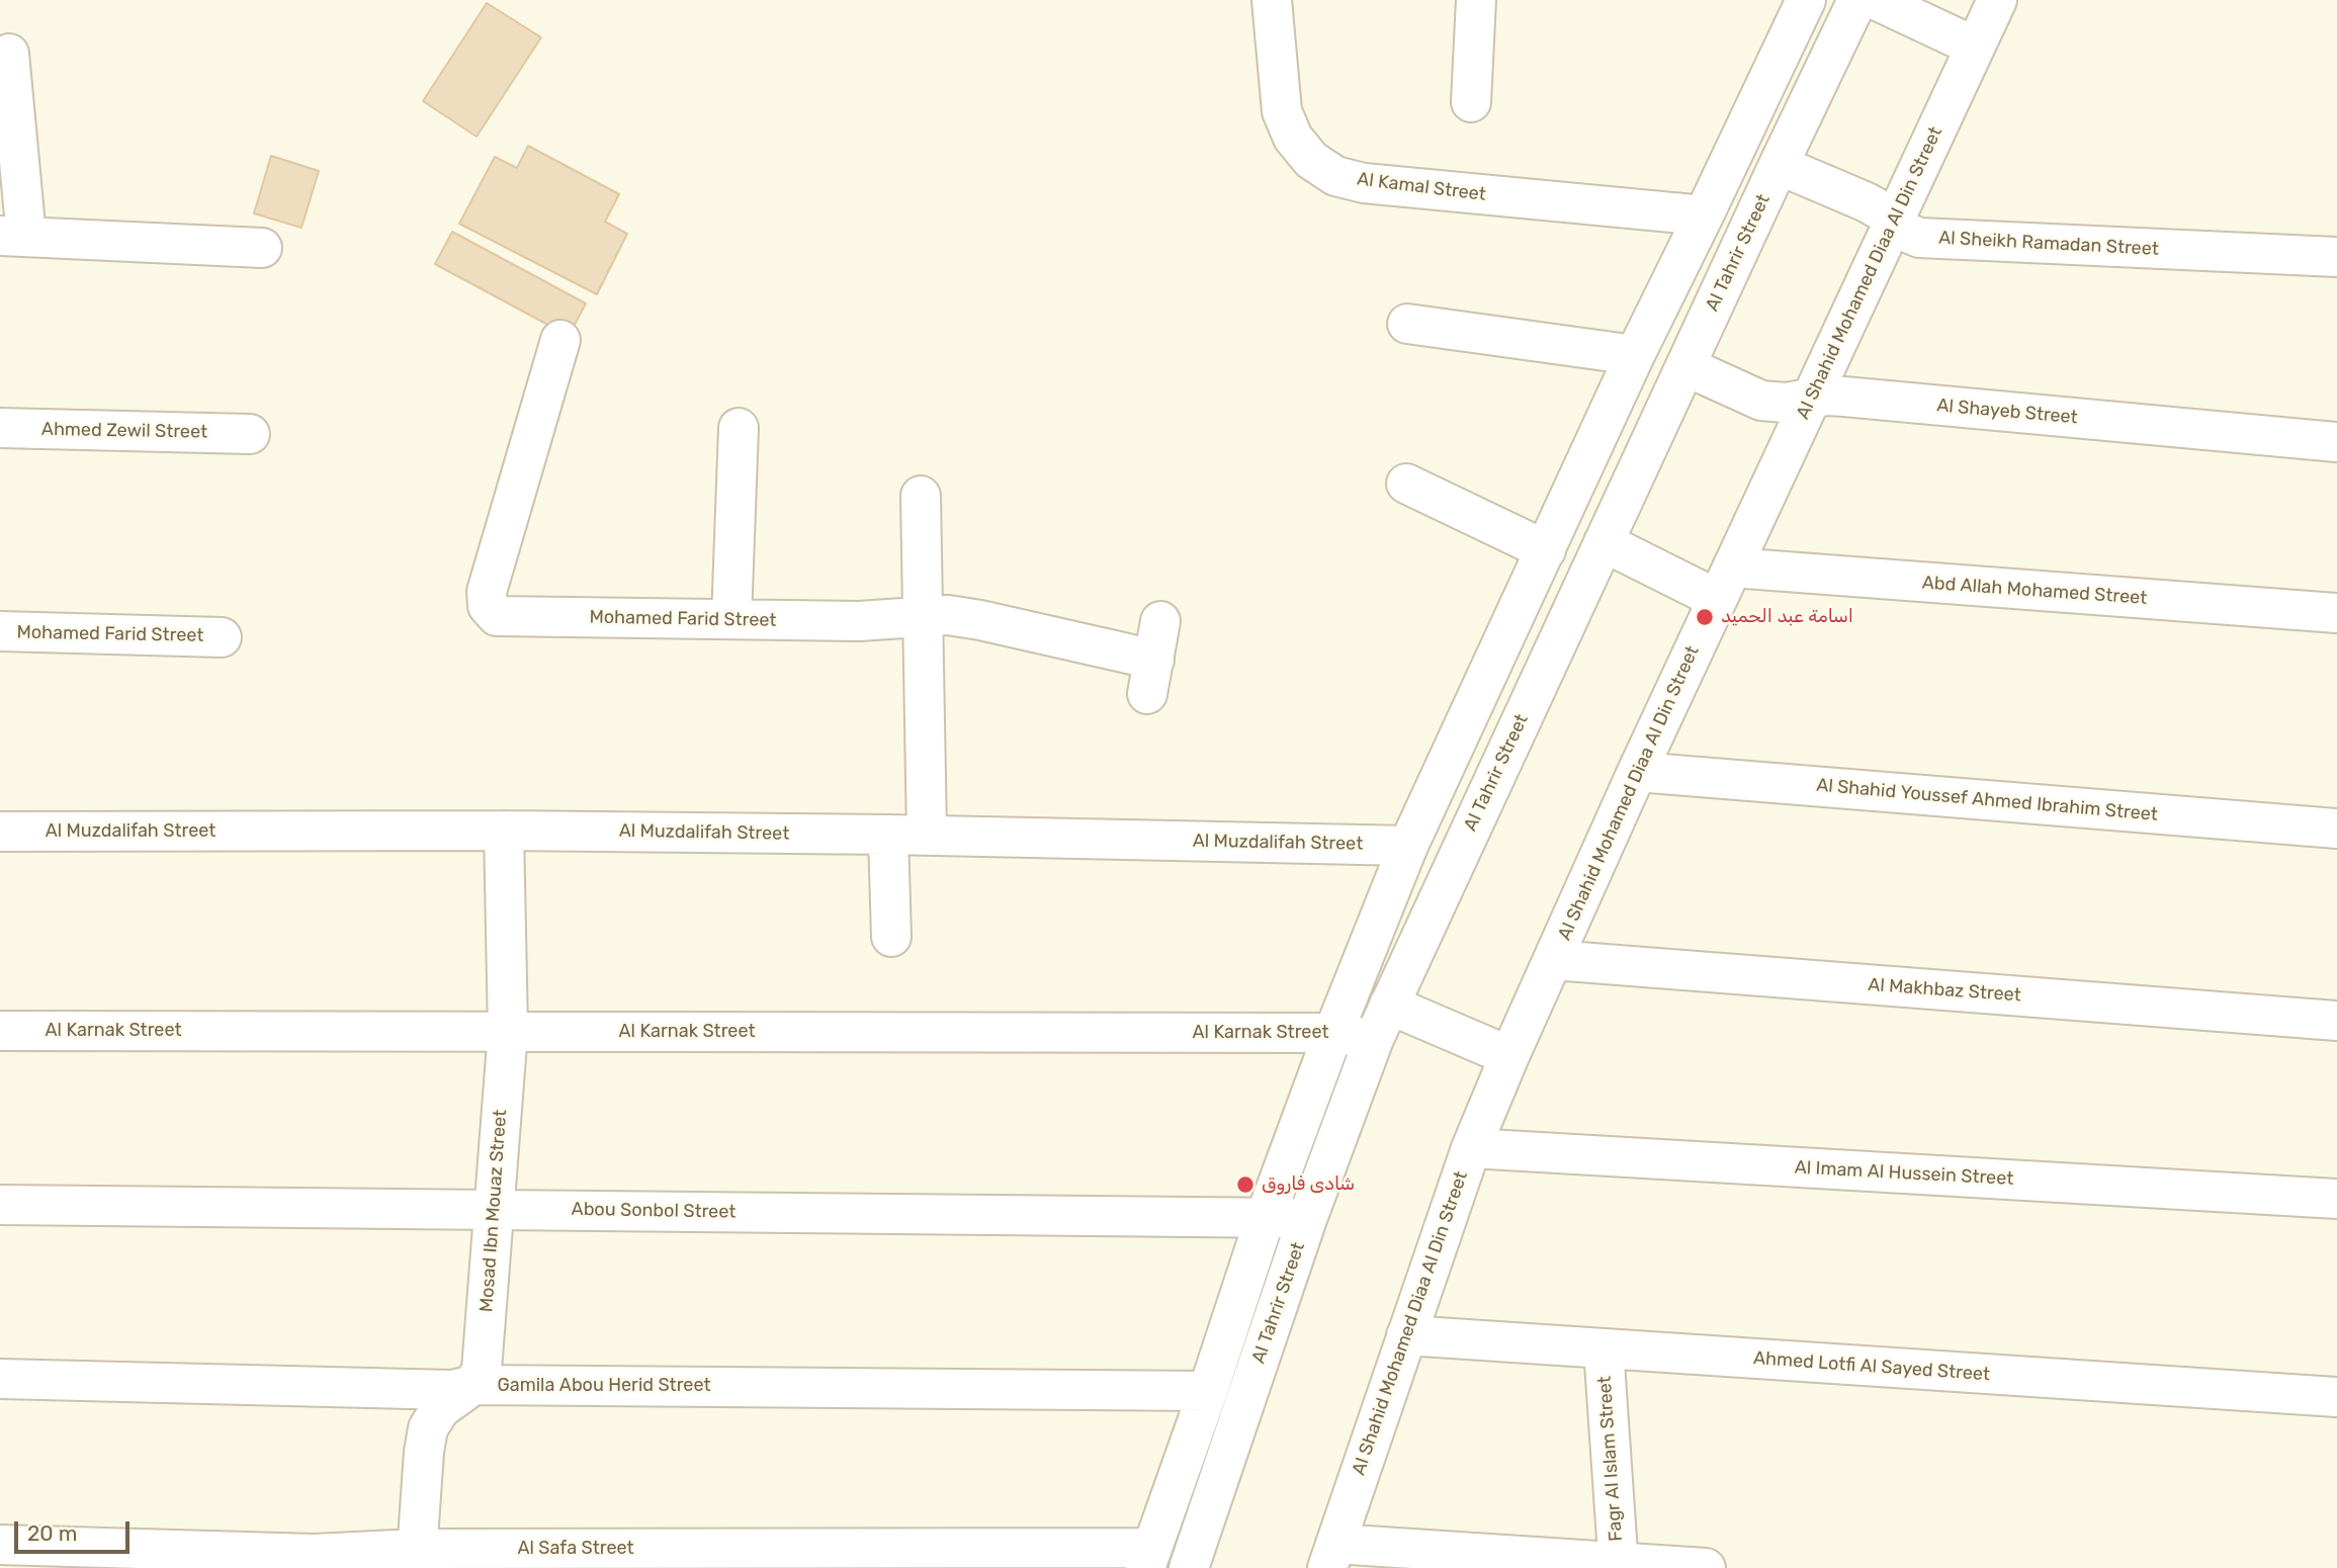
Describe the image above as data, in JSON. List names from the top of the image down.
{
  "streets": {
    "street": [
      "Al Kamal Street",
      "Al Sheikh Ramadan Street",
      "Al Tahrir Street",
      "Al Shahid Mohamed Diaa Al Din Street",
      "Al Shayeb Street",
      "Ahmed Zewil Street",
      "Abd Allah Mohamed Street",
      "Mohamed Farid Street",
      "Al Shahid Youssef Ahmed Ibrahim Street",
      "Al Muzdalifah Street",
      "Al Makhbaz Street",
      "Al Karnak Street",
      "Al Imam Al Hussein Street",
      "Mosad Ibn Mouaz Street",
      "Abou Sonbol Street",
      "Ahmed Lotfi Al Sayed Street",
      "Gamila Abou Herid Street",
      "Fagr Al Islam Street",
      "Al Safa Street"
    ]
  },
  "crossings": [
    ["Al Sheikh Ramadan Street", "Al Tahrir Street"],
    ["Al Sheikh Ramadan Street", "Al Shahid Mohamed Diaa Al Din Street"],
    ["Al Tahrir Street", "Al Shayeb Street"],
    ["Al Tahrir Street", "Al Karnak Street"],
    ["Al Tahrir Street", "Abou Sonbol Street"],
    ["Al Shahid Mohamed Diaa Al Din Street", "Al Shayeb Street"],
    ["Al Shahid Mohamed Diaa Al Din Street", "Abd Allah Mohamed Street"],
    ["Al Shahid Mohamed Diaa Al Din Street", "Al Shahid Youssef Ahmed Ibrahim Street"],
    ["Al Shahid Mohamed Diaa Al Din Street", "Al Makhbaz Street"],
    ["Al Shahid Mohamed Diaa Al Din Street", "Al Imam Al Hussein Street"],
    ["Al Shahid Mohamed Diaa Al Din Street", "Ahmed Lotfi Al Sayed Street"],
    ["Al Muzdalifah Street", "Mosad Ibn Mouaz Street"],
    ["Al Karnak Street", "Mosad Ibn Mouaz Street"],
    ["Mosad Ibn Mouaz Street", "Abou Sonbol Street"],
    ["Mosad Ibn Mouaz Street", "Gamila Abou Herid Street"],
    ["Ahmed Lotfi Al Sayed Street", "Fagr Al Islam Street"]
  ],
  "places": ["اسامة عبد الحميد", "شادى فاروق"],
  "scale_bar": "20 m"
}
